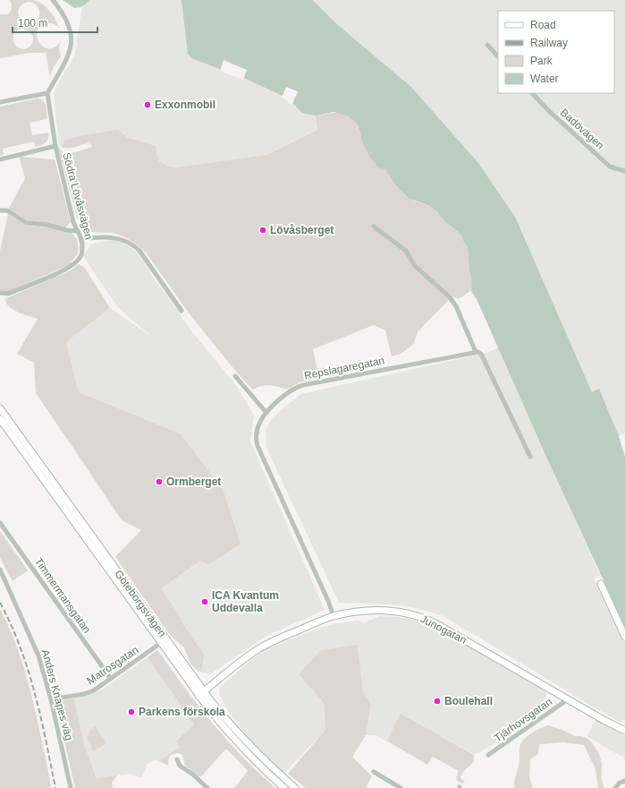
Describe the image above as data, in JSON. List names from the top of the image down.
{
  "streets": {
    "main road": ["Göteborgsvägen", "Junogatan"],
    "street": [
      "Badövägen",
      "Södra Lövåsvägen",
      "Repslagaregatan",
      "Timmermansgatan",
      "Matrosgatan",
      "Anders Knapes väg",
      "Tjärhovsgatan"
    ]
  },
  "crossings": [
    ["Repslagaregatan", "Junogatan"],
    ["Timmermansgatan", "Matrosgatan"],
    ["Göteborgsvägen", "Junogatan"],
    ["Göteborgsvägen", "Matrosgatan"],
    ["Junogatan", "Tjärhovsgatan"],
    ["Matrosgatan", "Anders Knapes väg"]
  ],
  "places": [
    "Exxonmobil",
    "Lövåsberget",
    "Ormberget",
    "ICA Kvantum Uddevalla",
    "Boulehall",
    "Parkens förskola"
  ],
  "legend": [
    "Road",
    "Railway",
    "Park",
    "Water"
  ],
  "scale_bar": "100 m"
}
